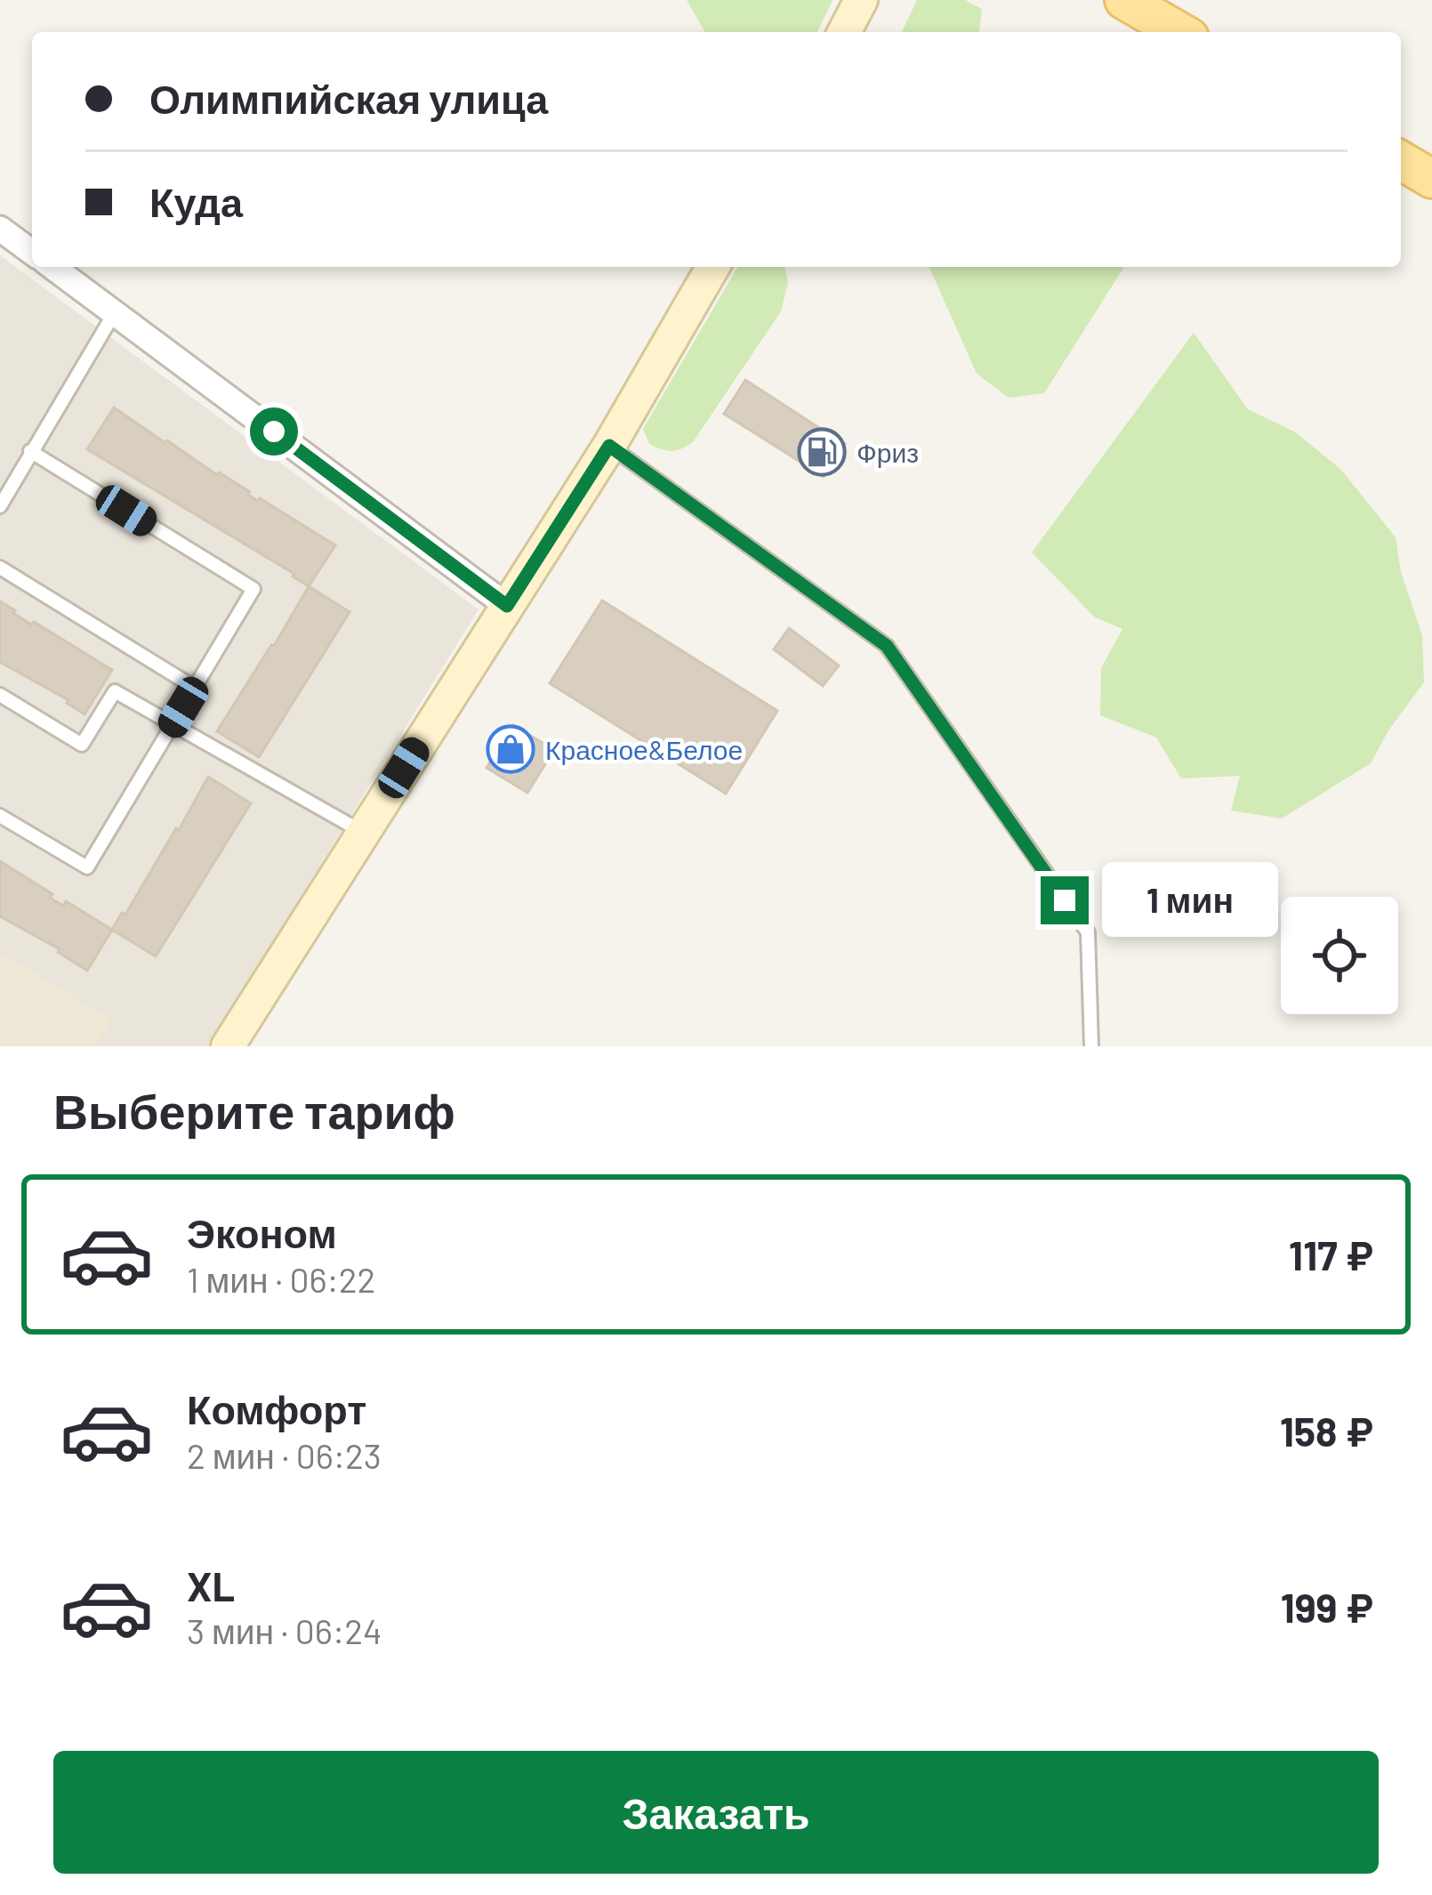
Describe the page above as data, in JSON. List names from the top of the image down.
{
  "places": {
    "fuel station": ["Фриз"],
    "shop": ["Красное&Белое"]
  },
  "page": {
    "banner": ["Олимпийская улица", "Куда"],
    "bubble": "1 мин",
    "heading": "Выберите тариф",
    "list": [
      {
        "name": "Эконом",
        "note": "1 мин · 06:22",
        "value": "117 ₽"
      },
      {
        "name": "Комфорт",
        "note": "2 мин · 06:23",
        "value": "158 ₽"
      },
      {
        "name": "XL",
        "note": "3 мин · 06:24",
        "value": "199 ₽"
      }
    ],
    "buttons": "Заказать"
  }
}
